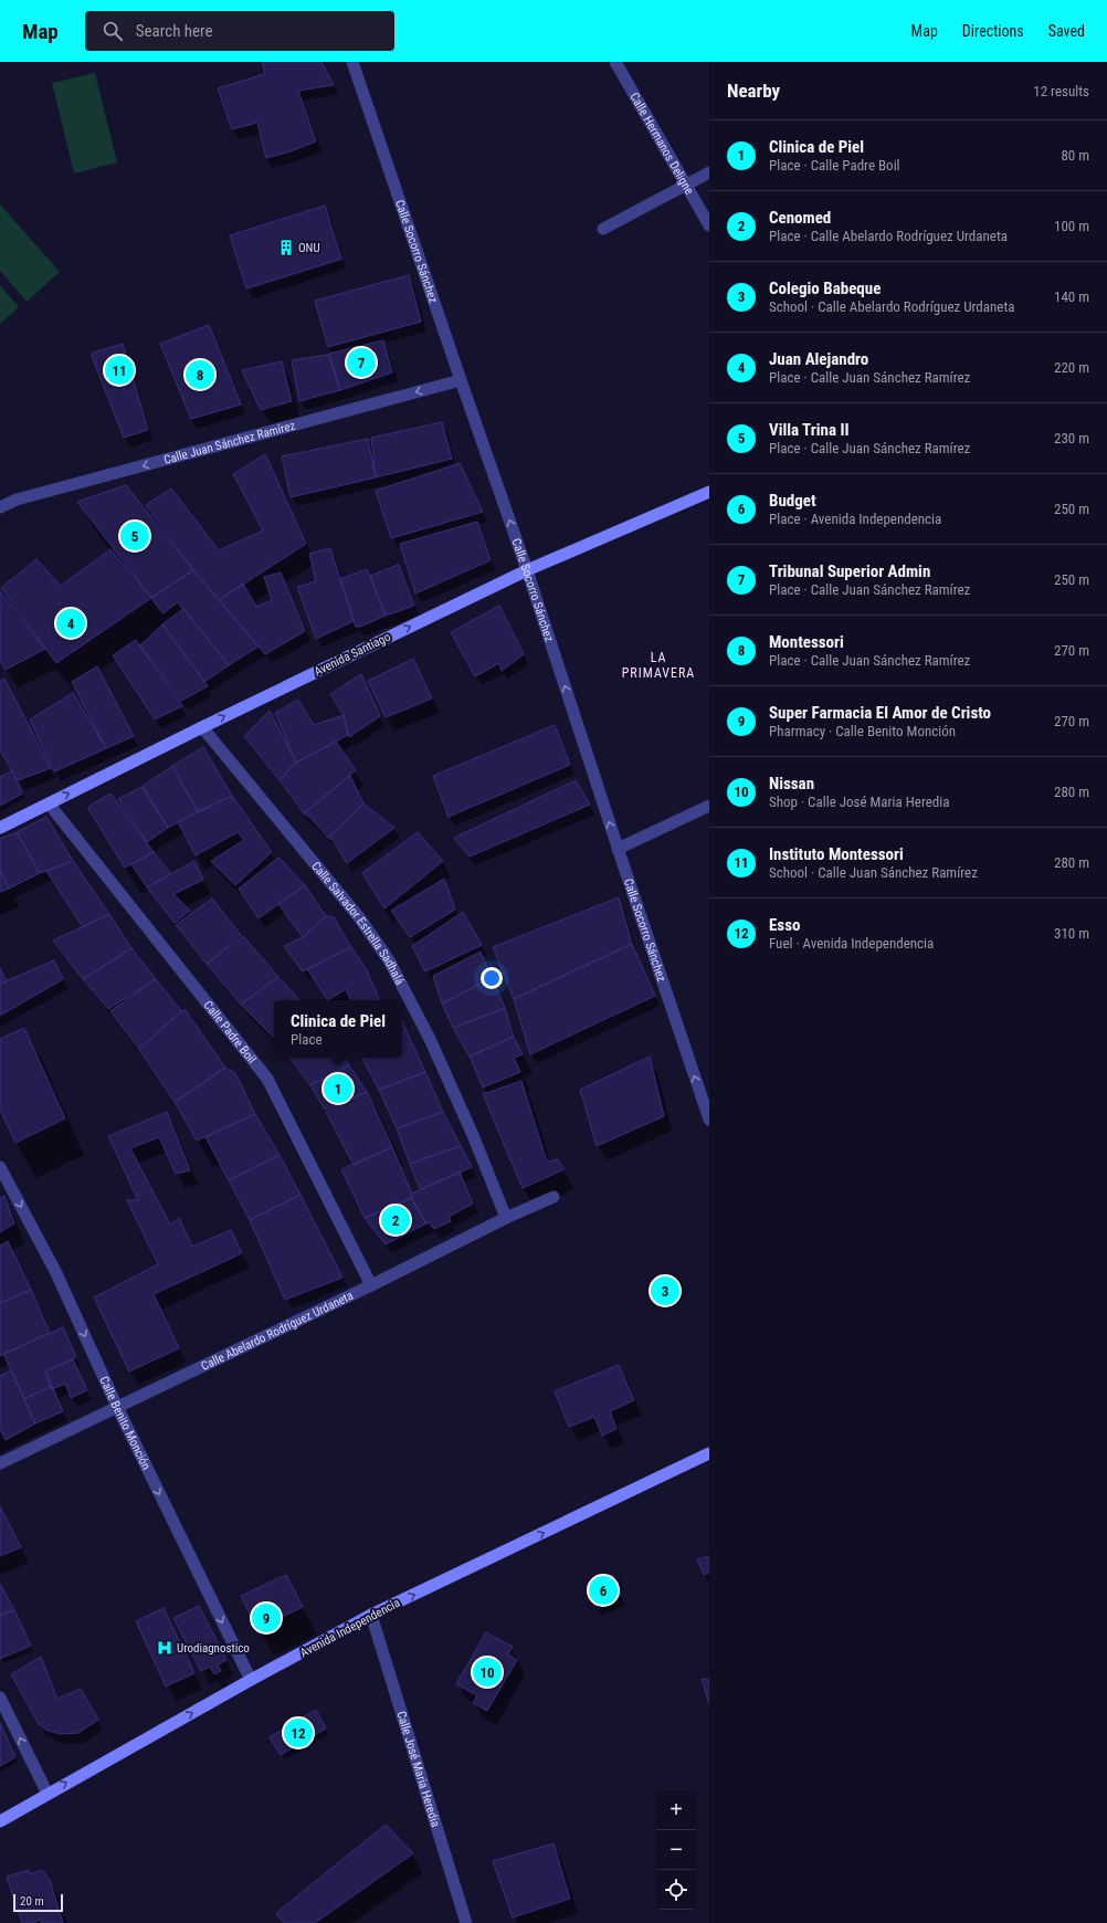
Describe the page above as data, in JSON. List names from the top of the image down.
{
  "streets": {
    "main road": ["Avenida Santiago", "Avenida Independencia"],
    "street": [
      "Calle Hermanos Deligne",
      "Calle Socorro Sánchez",
      "Calle Juan Sánchez Ramírez",
      "Calle Salvador Estrella Sadhalá",
      "Calle Padre Boil",
      "Calle Abelardo Rodríguez Urdaneta",
      "Calle Benito Monción",
      "Calle José Maria Heredia"
    ]
  },
  "crossings": [
    ["Calle Socorro Sánchez", "Calle Juan Sánchez Ramírez"],
    ["Calle Socorro Sánchez", "Avenida Santiago"],
    ["Avenida Santiago", "Calle Salvador Estrella Sadhalá"],
    ["Avenida Santiago", "Calle Padre Boil"],
    ["Calle Salvador Estrella Sadhalá", "Calle Abelardo Rodríguez Urdaneta"],
    ["Calle Padre Boil", "Calle Abelardo Rodríguez Urdaneta"],
    ["Calle Abelardo Rodríguez Urdaneta", "Calle Benito Monción"],
    ["Calle Benito Monción", "Avenida Independencia"],
    ["Avenida Independencia", "Calle José Maria Heredia"]
  ],
  "one_way": [
    "Calle Socorro Sánchez",
    "Calle Juan Sánchez Ramírez",
    "Avenida Santiago",
    "Calle Benito Monción",
    "Avenida Independencia"
  ],
  "districts": ["LA PRIMAVERA"],
  "places": {
    "building": ["ONU"],
    "hospital": ["Urodiagnostico"]
  },
  "scale_bar": "20 m",
  "page": {
    "header": "Map",
    "search": "Search here",
    "nav": ["Map", "Directions", "Saved"],
    "heading": ["Nearby", "12 results"],
    "list": [
      {
        "mark": "1",
        "name": "Clinica de Piel",
        "note": "Place · Calle Padre Boil",
        "value": "80 m"
      },
      {
        "mark": "2",
        "name": "Cenomed",
        "note": "Place · Calle Abelardo Rodríguez Urdaneta",
        "value": "100 m"
      },
      {
        "mark": "3",
        "name": "Colegio Babeque",
        "note": "School · Calle Abelardo Rodríguez Urdaneta",
        "value": "140 m"
      },
      {
        "mark": "4",
        "name": "Juan Alejandro",
        "note": "Place · Calle Juan Sánchez Ramírez",
        "value": "220 m"
      },
      {
        "mark": "5",
        "name": "Villa Trina II",
        "note": "Place · Calle Juan Sánchez Ramírez",
        "value": "230 m"
      },
      {
        "mark": "6",
        "name": "Budget",
        "note": "Place · Avenida Independencia",
        "value": "250 m"
      },
      {
        "mark": "7",
        "name": "Tribunal Superior Admin",
        "note": "Place · Calle Juan Sánchez Ramírez",
        "value": "250 m"
      },
      {
        "mark": "8",
        "name": "Montessori",
        "note": "Place · Calle Juan Sánchez Ramírez",
        "value": "270 m"
      },
      {
        "mark": "9",
        "name": "Super Farmacia El Amor de Cristo",
        "note": "Pharmacy · Calle Benito Monción",
        "value": "270 m"
      },
      {
        "mark": "10",
        "name": "Nissan",
        "note": "Shop · Calle José Maria Heredia",
        "value": "280 m"
      },
      {
        "mark": "11",
        "name": "Instituto Montessori",
        "note": "School · Calle Juan Sánchez Ramírez",
        "value": "280 m"
      },
      {
        "mark": "12",
        "name": "Esso",
        "note": "Fuel · Avenida Independencia",
        "value": "310 m"
      }
    ],
    "pins": [
      "7",
      "11",
      "8",
      "5",
      "4",
      "1",
      "2",
      "3",
      "6",
      "9",
      "10",
      "12"
    ],
    "popup": ["Clinica de Piel", "Place"],
    "map_buttons": ["+", "−"],
    "scale": "20 m"
  }
}
